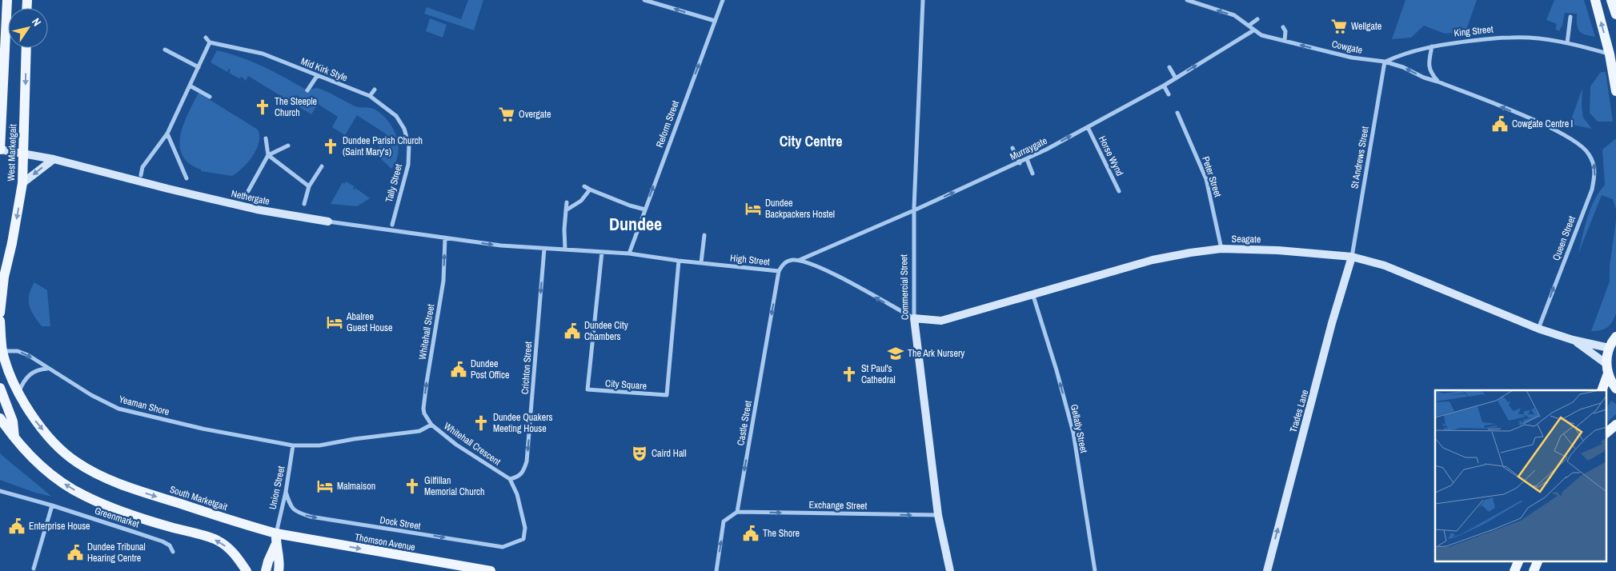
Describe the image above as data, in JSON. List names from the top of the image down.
{
  "streets": {
    "main road": ["West Marketgait", "South Marketgait", "Thomson Avenue"],
    "street": [
      "King Street",
      "Cowgate",
      "Mid Kirk Style",
      "Reform Street",
      "Murraygate",
      "Horse Wynd",
      "St Andrews Street",
      "Peter Street",
      "Tally Street",
      "Nethergate",
      "Queen Street",
      "Seagate",
      "High Street",
      "Commercial Street",
      "Whitehall Street",
      "Crichton Street",
      "City Square",
      "Yeaman Shore",
      "Trades Lane",
      "Castle Street",
      "Gellatly Street",
      "Whitehall Crescent",
      "Union Street",
      "Exchange Street",
      "Greenmarket",
      "Dock Street"
    ]
  },
  "crossings": [
    ["King Street", "Cowgate"],
    ["King Street", "St Andrews Street"],
    ["Cowgate", "Murraygate"],
    ["Cowgate", "St Andrews Street"],
    ["Cowgate", "Queen Street"],
    ["Mid Kirk Style", "Tally Street"],
    ["Reform Street", "High Street"],
    ["Murraygate", "Horse Wynd"],
    ["Murraygate", "High Street"],
    ["Murraygate", "Commercial Street"],
    ["West Marketgait", "Nethergate"],
    ["St Andrews Street", "Seagate"],
    ["St Andrews Street", "Trades Lane"],
    ["Peter Street", "Seagate"],
    ["Nethergate", "High Street"],
    ["Nethergate", "Whitehall Street"],
    ["Queen Street", "Seagate"],
    ["Seagate", "Commercial Street"],
    ["Seagate", "Trades Lane"],
    ["Seagate", "Gellatly Street"],
    ["High Street", "Crichton Street"],
    ["High Street", "City Square"],
    ["High Street", "Castle Street"],
    ["Commercial Street", "Exchange Street"],
    ["Whitehall Street", "Whitehall Crescent"],
    ["Crichton Street", "Whitehall Crescent"],
    ["Crichton Street", "Dock Street"],
    ["Yeaman Shore", "Whitehall Crescent"],
    ["Yeaman Shore", "Union Street"],
    ["Castle Street", "Exchange Street"],
    ["Whitehall Crescent", "Union Street"],
    ["Whitehall Crescent", "Dock Street"],
    ["Union Street", "South Marketgait"],
    ["Union Street", "Dock Street"],
    ["Union Street", "Thomson Avenue"],
    ["South Marketgait", "Thomson Avenue"]
  ],
  "one_way": [
    "Cowgate",
    "Reform Street",
    "Murraygate",
    "Queen Street",
    "Whitehall Street",
    "Crichton Street",
    "Trades Lane",
    "Castle Street",
    "Gellatly Street",
    "Exchange Street",
    "Thomson Avenue"
  ],
  "districts": ["City Centre", "Dundee"],
  "places": {
    "supermarket": ["Wellgate", "Overgate"],
    "church": [
      "The Steeple Church",
      "Dundee Parish Church (Saint Mary's)",
      "St Paul's Cathedral",
      "Dundee Quakers Meeting House",
      "Gilfillan Memorial Church"
    ],
    "public building": [
      "Cowgate Centre l",
      "Dundee City Chambers",
      "Dundee Post Office",
      "Enterprise House",
      "The Shore",
      "Dundee Tribunal Hearing Centre"
    ],
    "hotel": ["Dundee Backpackers Hostel", "Abalree Guest House", "Malmaison"],
    "school or university": ["The Ark Nursery"],
    "theatre": ["Caird Hall"]
  },
  "north": "top right"
}
